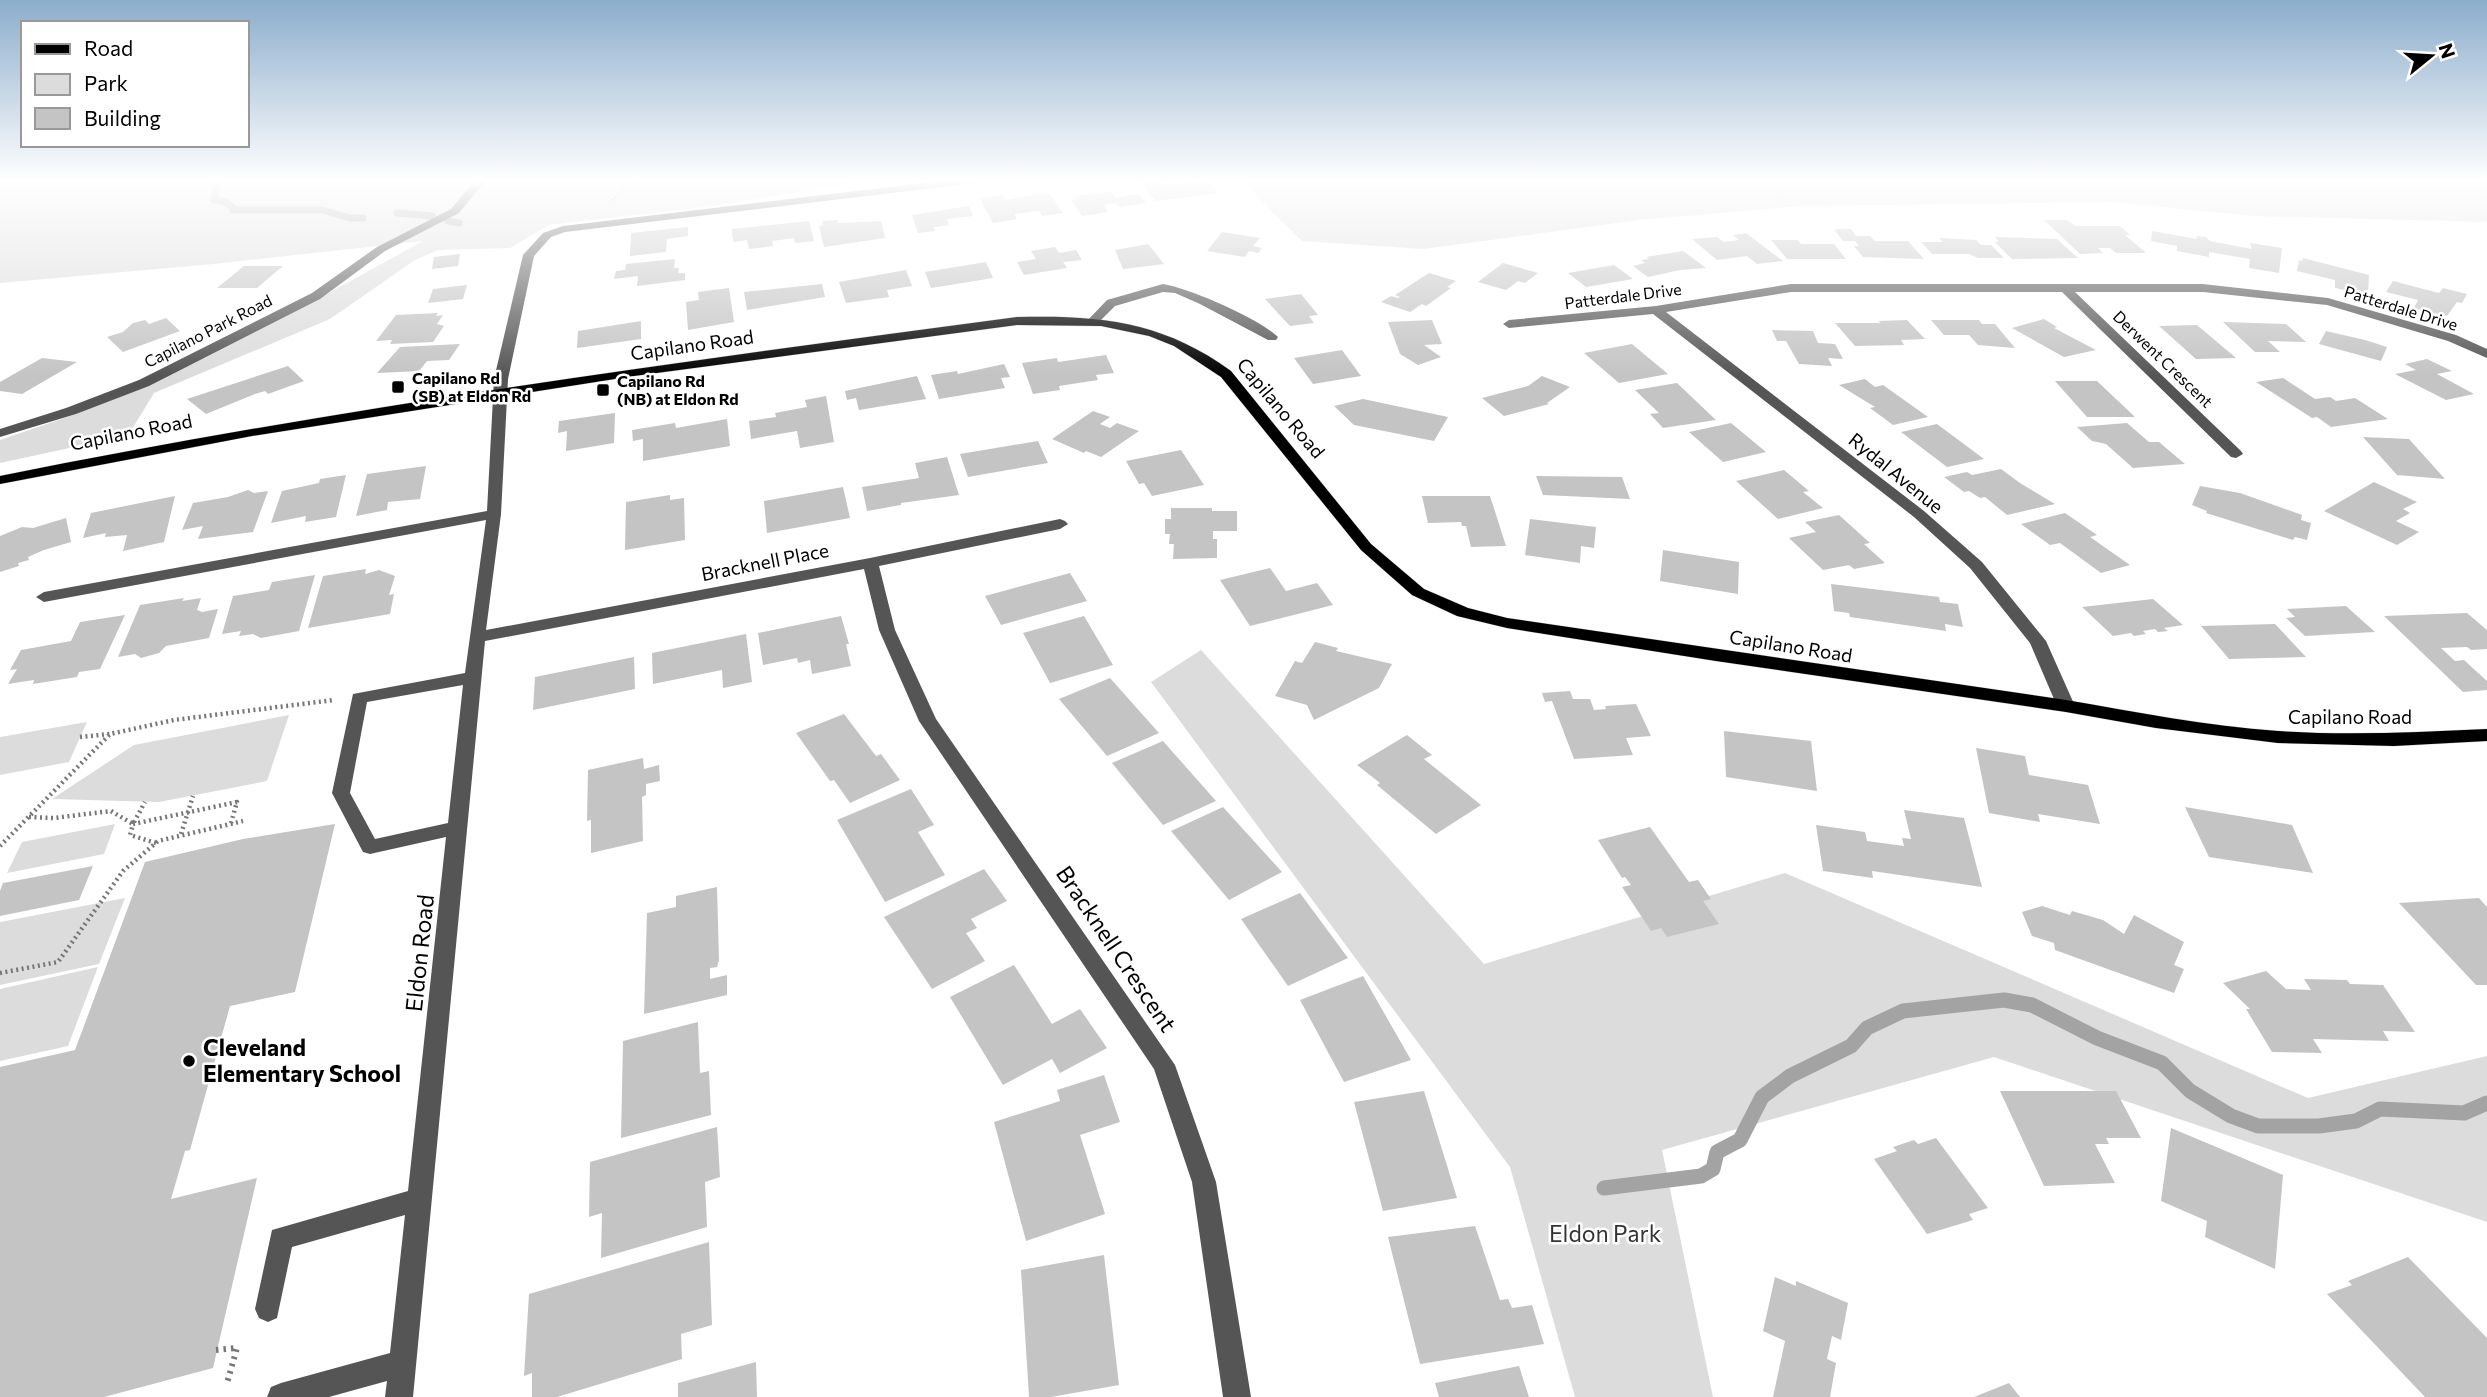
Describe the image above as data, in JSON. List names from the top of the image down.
{
  "streets": {
    "main road": ["Capilano Road"],
    "street": [
      "Patterdale Drive",
      "Capilano Park Road",
      "Derwent Crescent",
      "Rydal Avenue",
      "Bracknell Place",
      "Bracknell Crescent",
      "Eldon Road"
    ]
  },
  "crossings": [
    ["Patterdale Drive", "Derwent Crescent"],
    ["Patterdale Drive", "Rydal Avenue"],
    ["Capilano Road", "Rydal Avenue"],
    ["Capilano Road", "Eldon Road"],
    ["Bracknell Place", "Bracknell Crescent"],
    ["Bracknell Place", "Eldon Road"]
  ],
  "parks": ["Eldon Park"],
  "places": {
    "transit": ["Capilano Rd (SB) at Eldon Rd", "Capilano Rd (NB) at Eldon Rd"],
    "other": ["Cleveland Elementary School"]
  },
  "legend": ["Road", "Park", "Building"],
  "north": "right"
}
